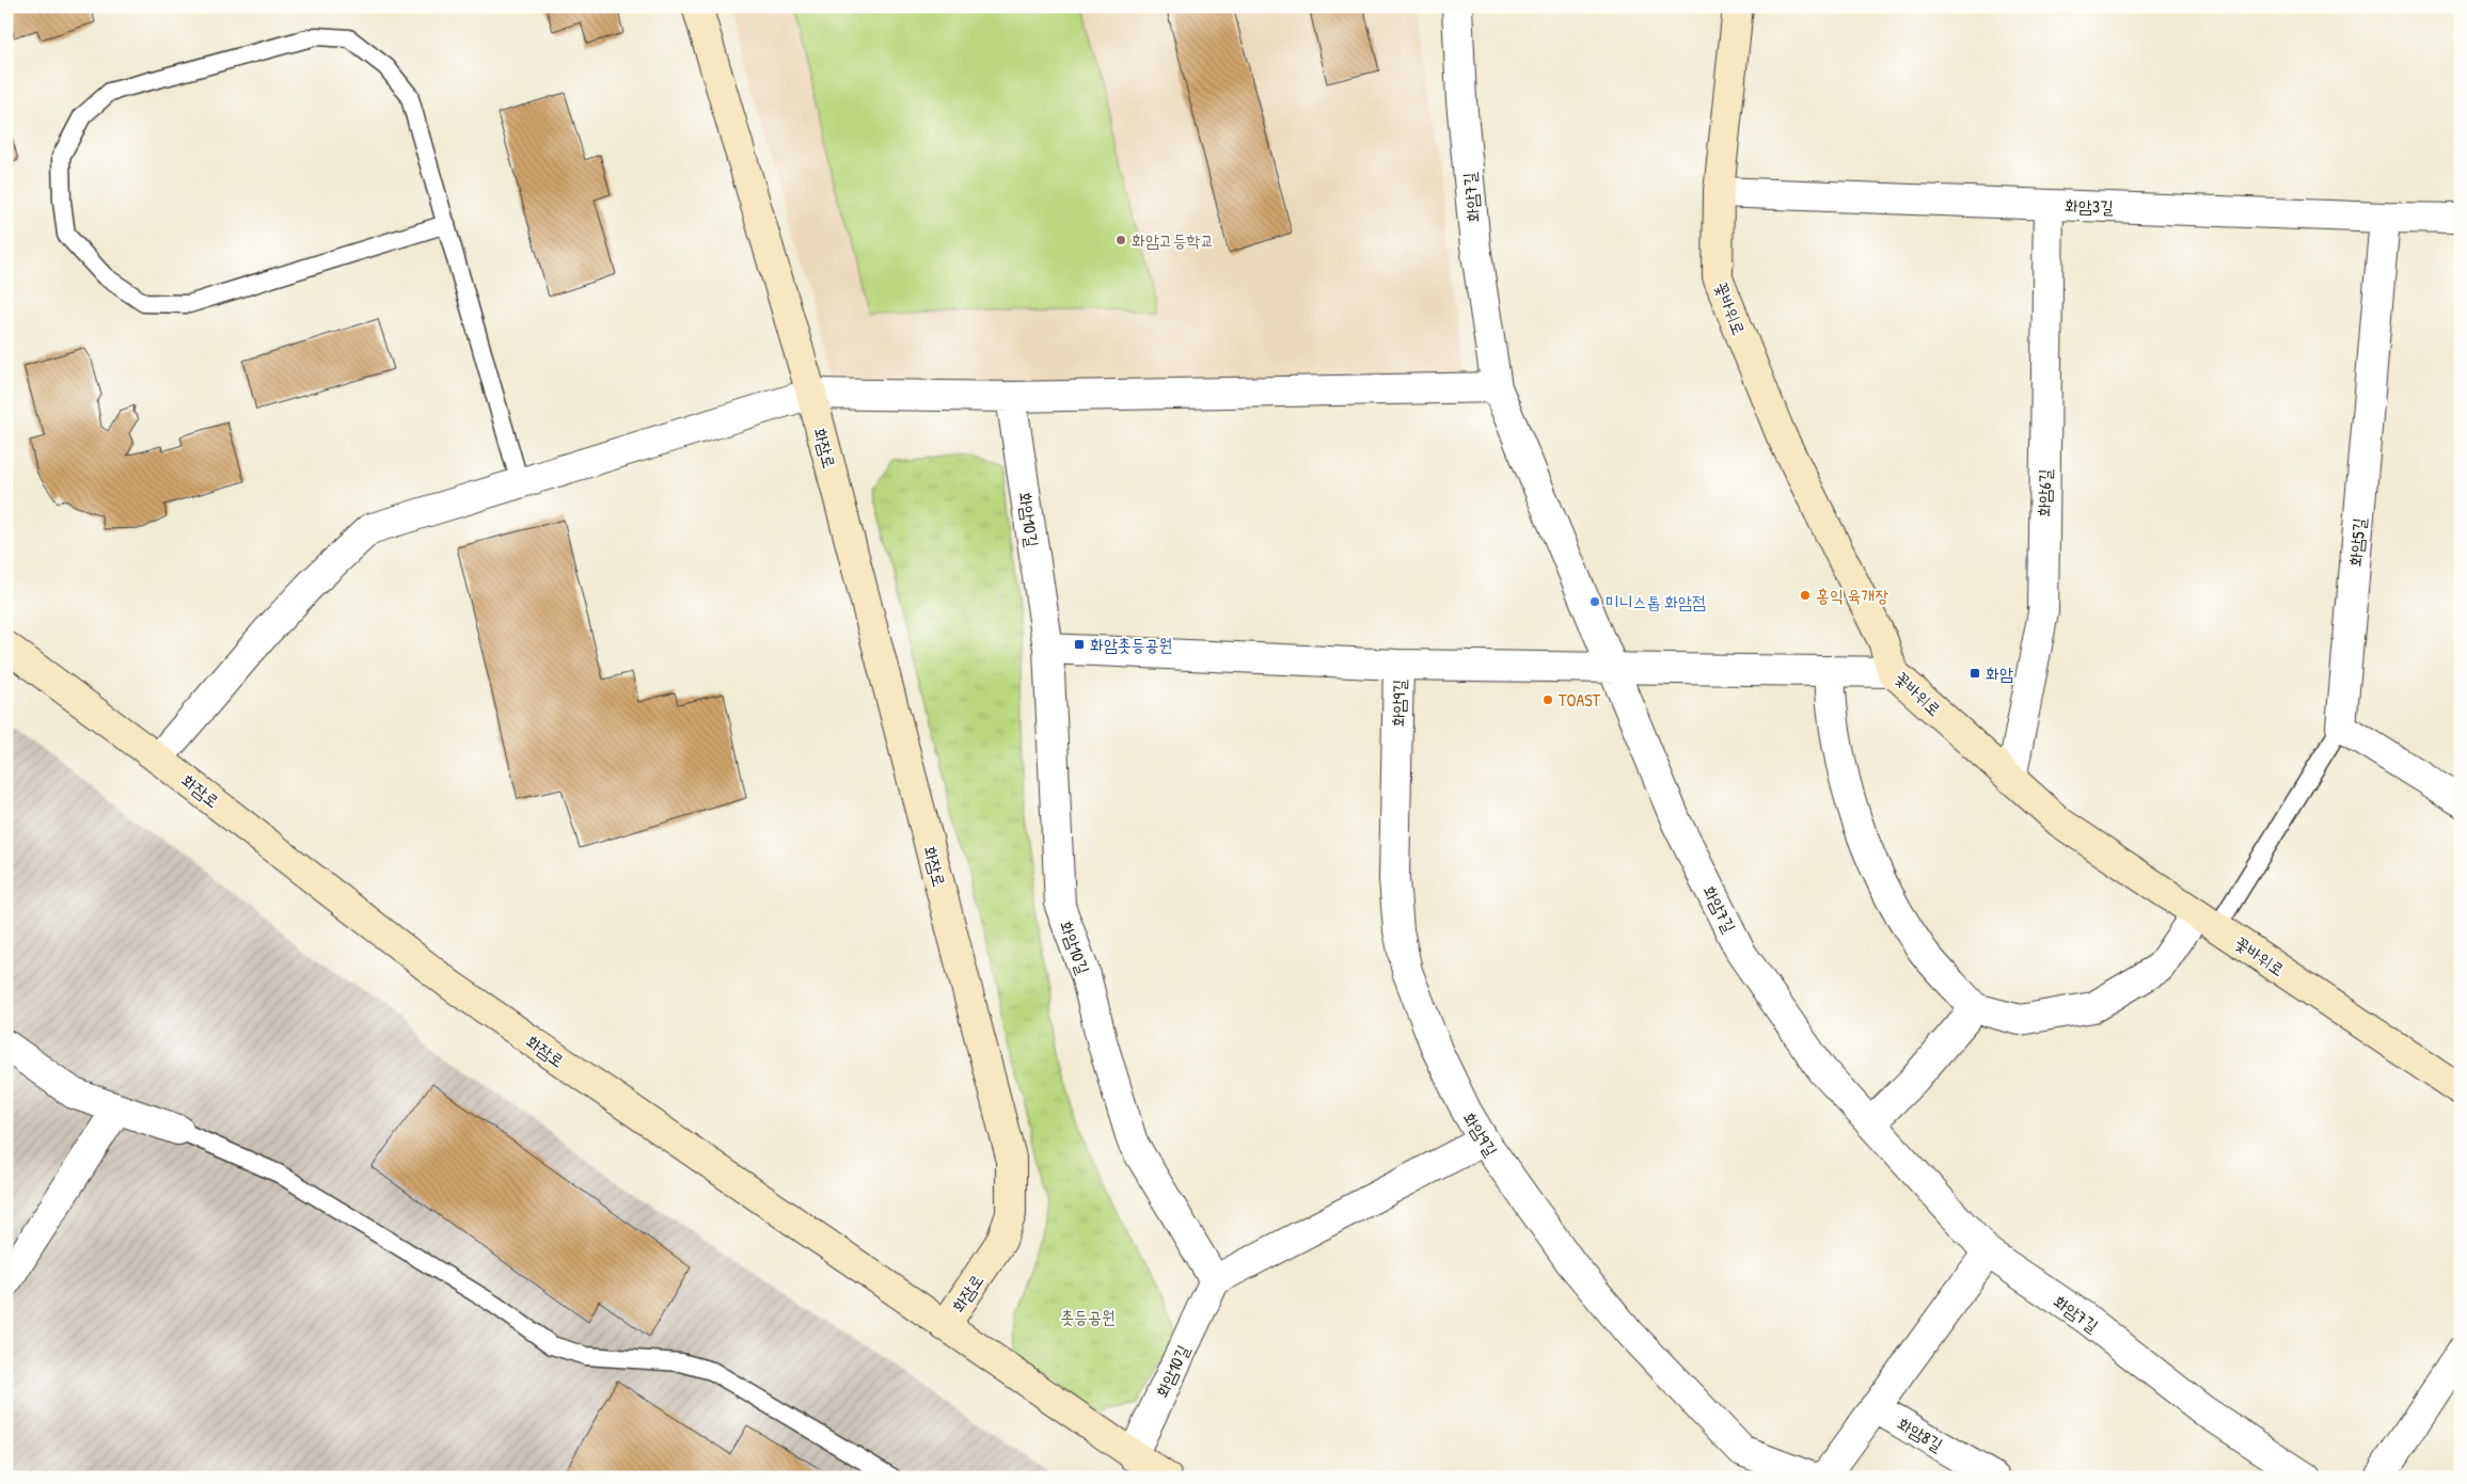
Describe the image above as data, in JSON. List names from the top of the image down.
{
  "streets": {
    "street": [
      "화암7길",
      "화암3길",
      "꽃바위로",
      "화잠로",
      "화암6길",
      "화암10길",
      "화암5길",
      "화암9길",
      "화암8길"
    ]
  },
  "crossings": [
    ["화암3길", "꽃바위로"],
    ["화암3길", "화암6길"],
    ["화암3길", "화암5길"],
    ["꽃바위로", "화암6길"],
    ["화잠로", "화암10길"]
  ],
  "parks": ["촛등공원"],
  "places": {
    "other": [
      "화암고등학교",
      "홍익 육개장",
      "미니스톱 화암점",
      "TOAST"
    ],
    "transit": ["화암촛등공원", "화암"]
  }
}
